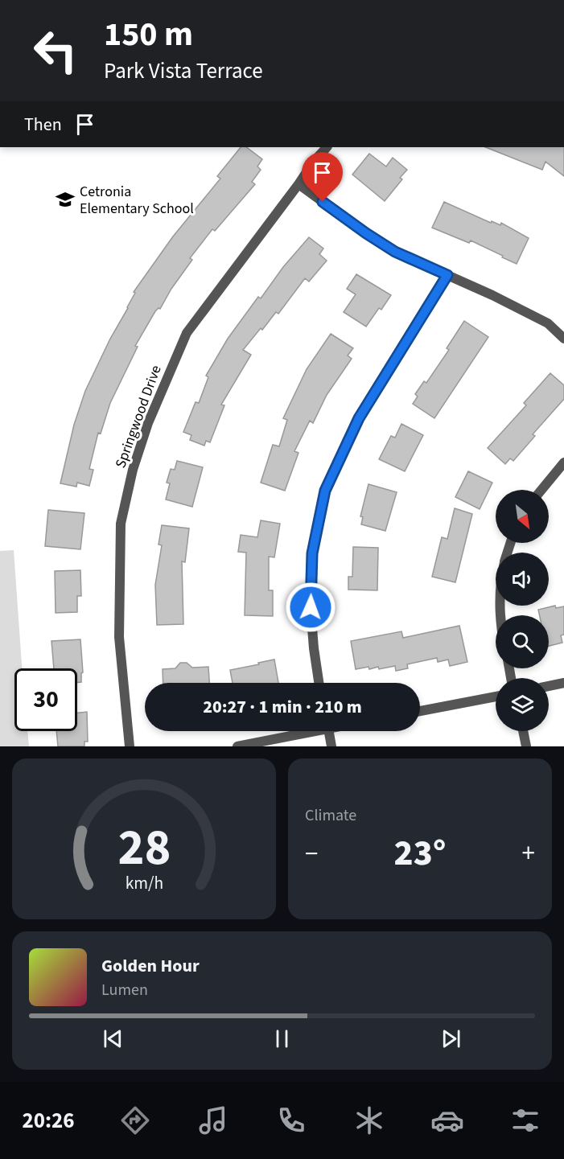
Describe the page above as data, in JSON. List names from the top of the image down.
{
  "streets": {
    "street": ["Springwood Drive"]
  },
  "places": {
    "school or university": ["Cetronia Elementary School"]
  },
  "north": "bottom right",
  "page": {
    "turn": ["150 m", "Park Vista Terrace"],
    "then": "Then",
    "limit": "30",
    "trip": "20:27 · 1 min · 210 m",
    "tile": "Climate",
    "heat": ["−", "23°", "+"],
    "song": ["Golden Hour", "Lumen"],
    "tabs": "20:26",
    "gauge": ["28", "km/h"]
  }
}
